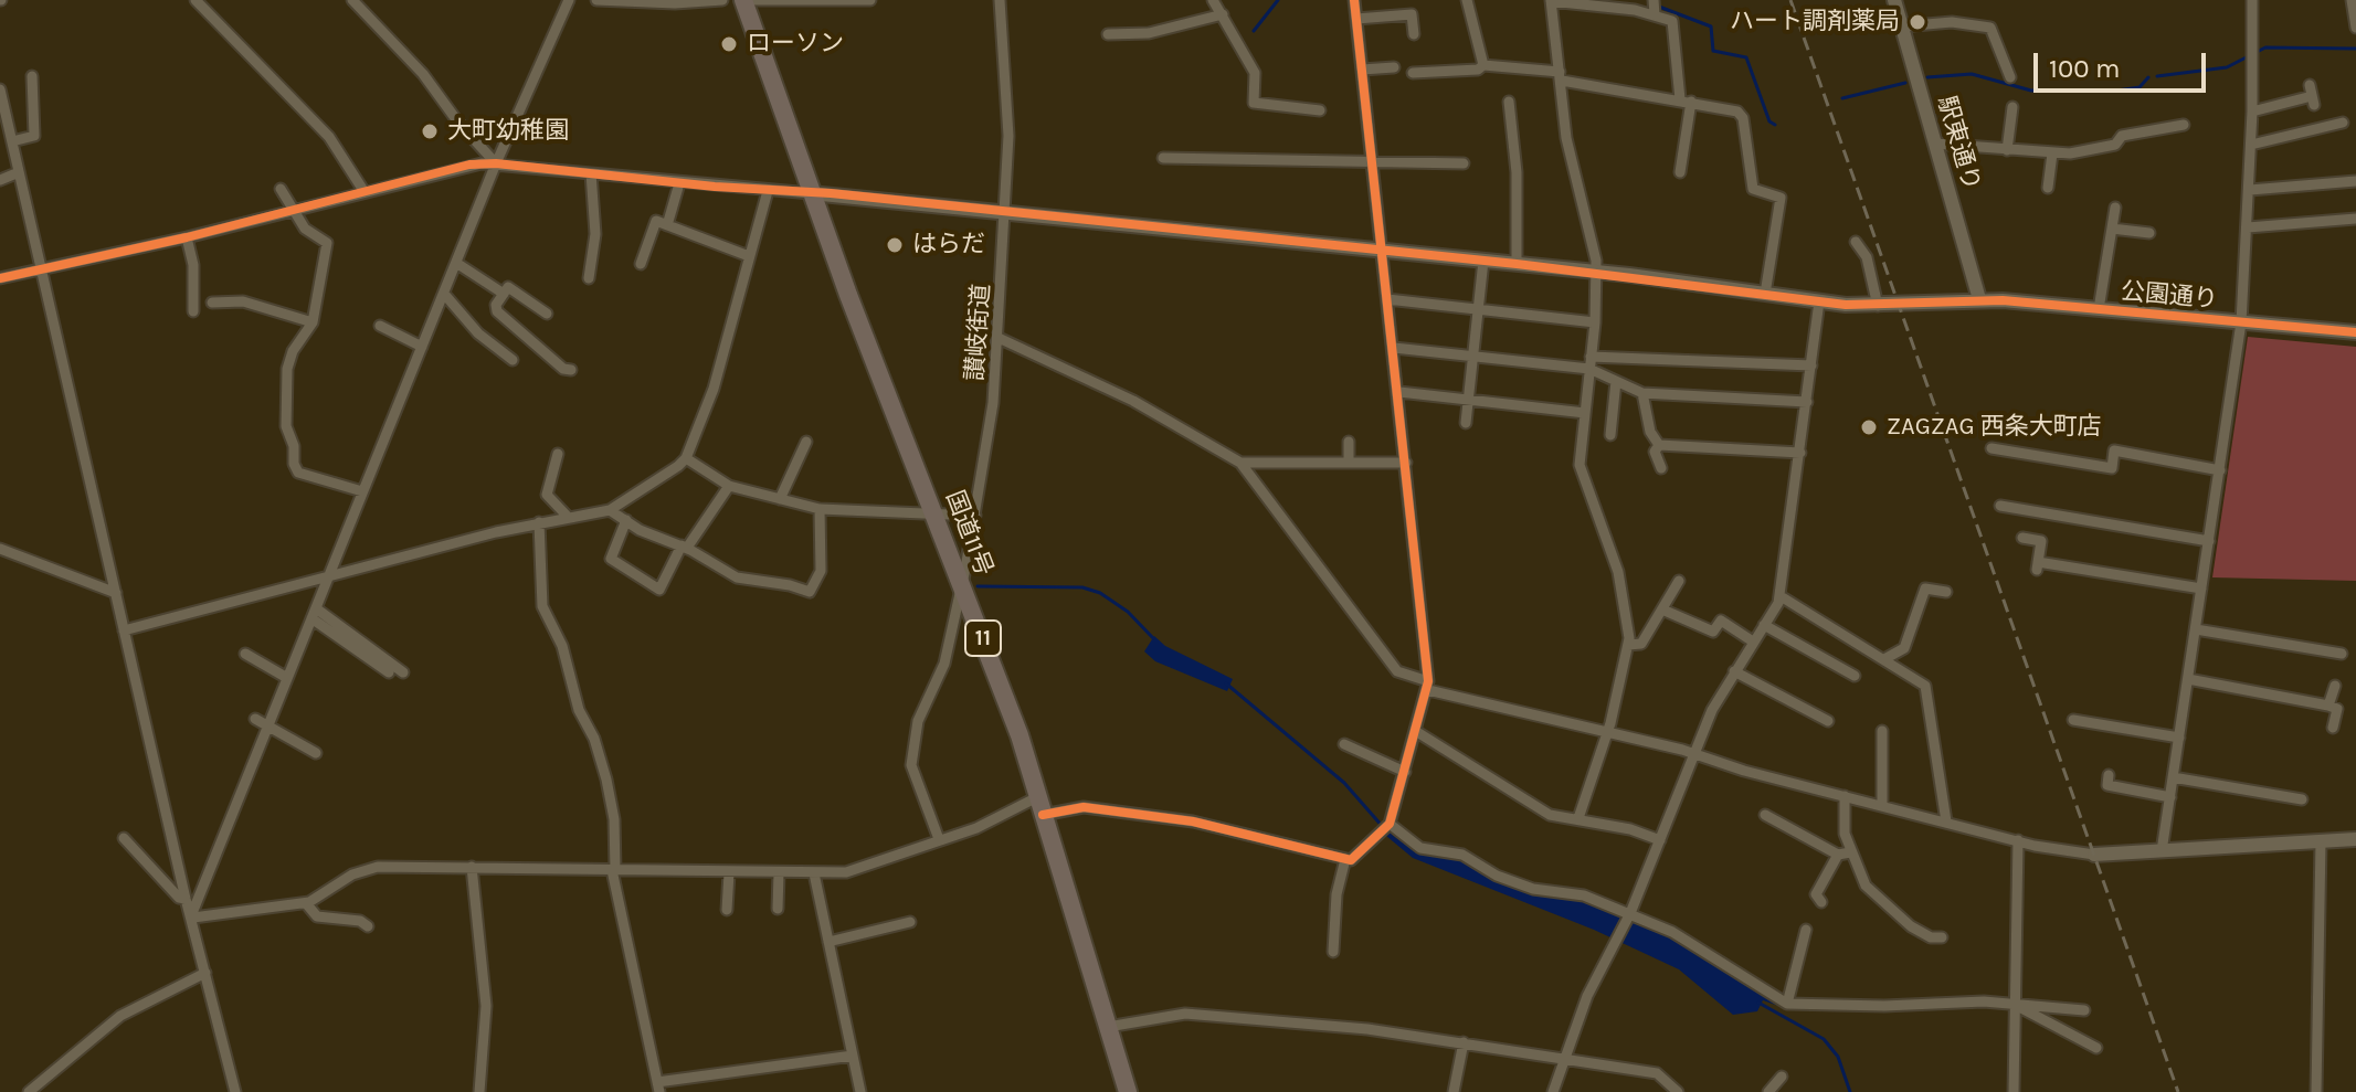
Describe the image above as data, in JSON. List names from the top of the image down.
{
  "streets": {
    "highway": ["国道11号", "11"],
    "street": ["駅東通り", "公園通り", "讃岐街道"]
  },
  "crossings": [
    ["駅東通り", "公園通り"],
    ["公園通り", "讃岐街道"],
    ["公園通り", "国道11号"],
    ["讃岐街道", "国道11号"]
  ],
  "places": [
    "ハート調剤薬局",
    "ローソン",
    "大町幼稚園",
    "はらだ",
    "ZAGZAG 西条大町店"
  ],
  "scale_bar": "100 m"
}
